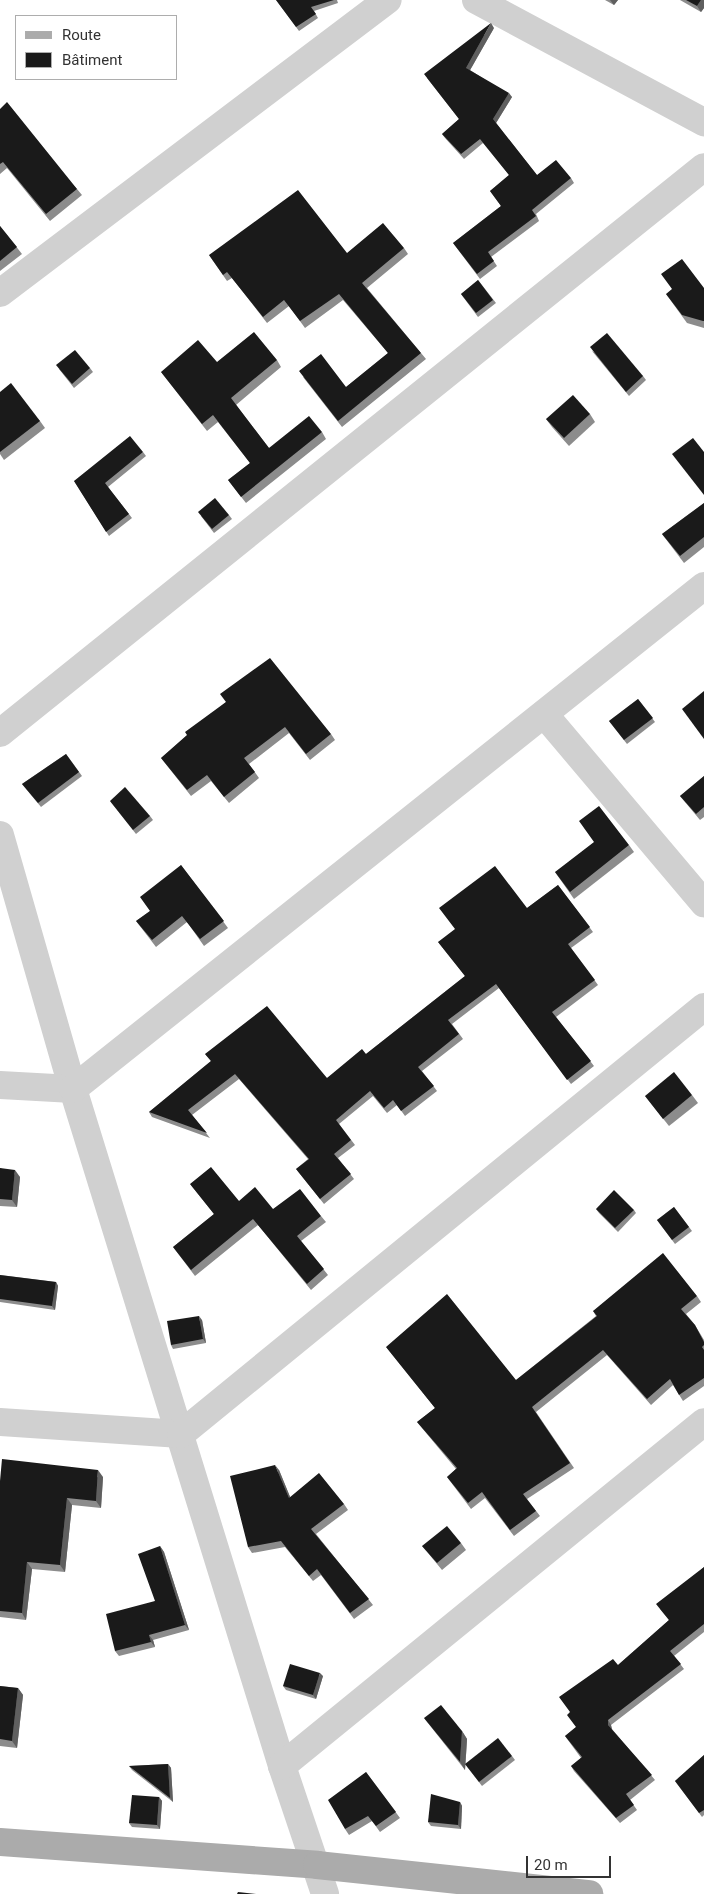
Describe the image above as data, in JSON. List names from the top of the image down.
{
  "legend": ["Route", "Bâtiment"],
  "scale_bar": "20 m"
}
